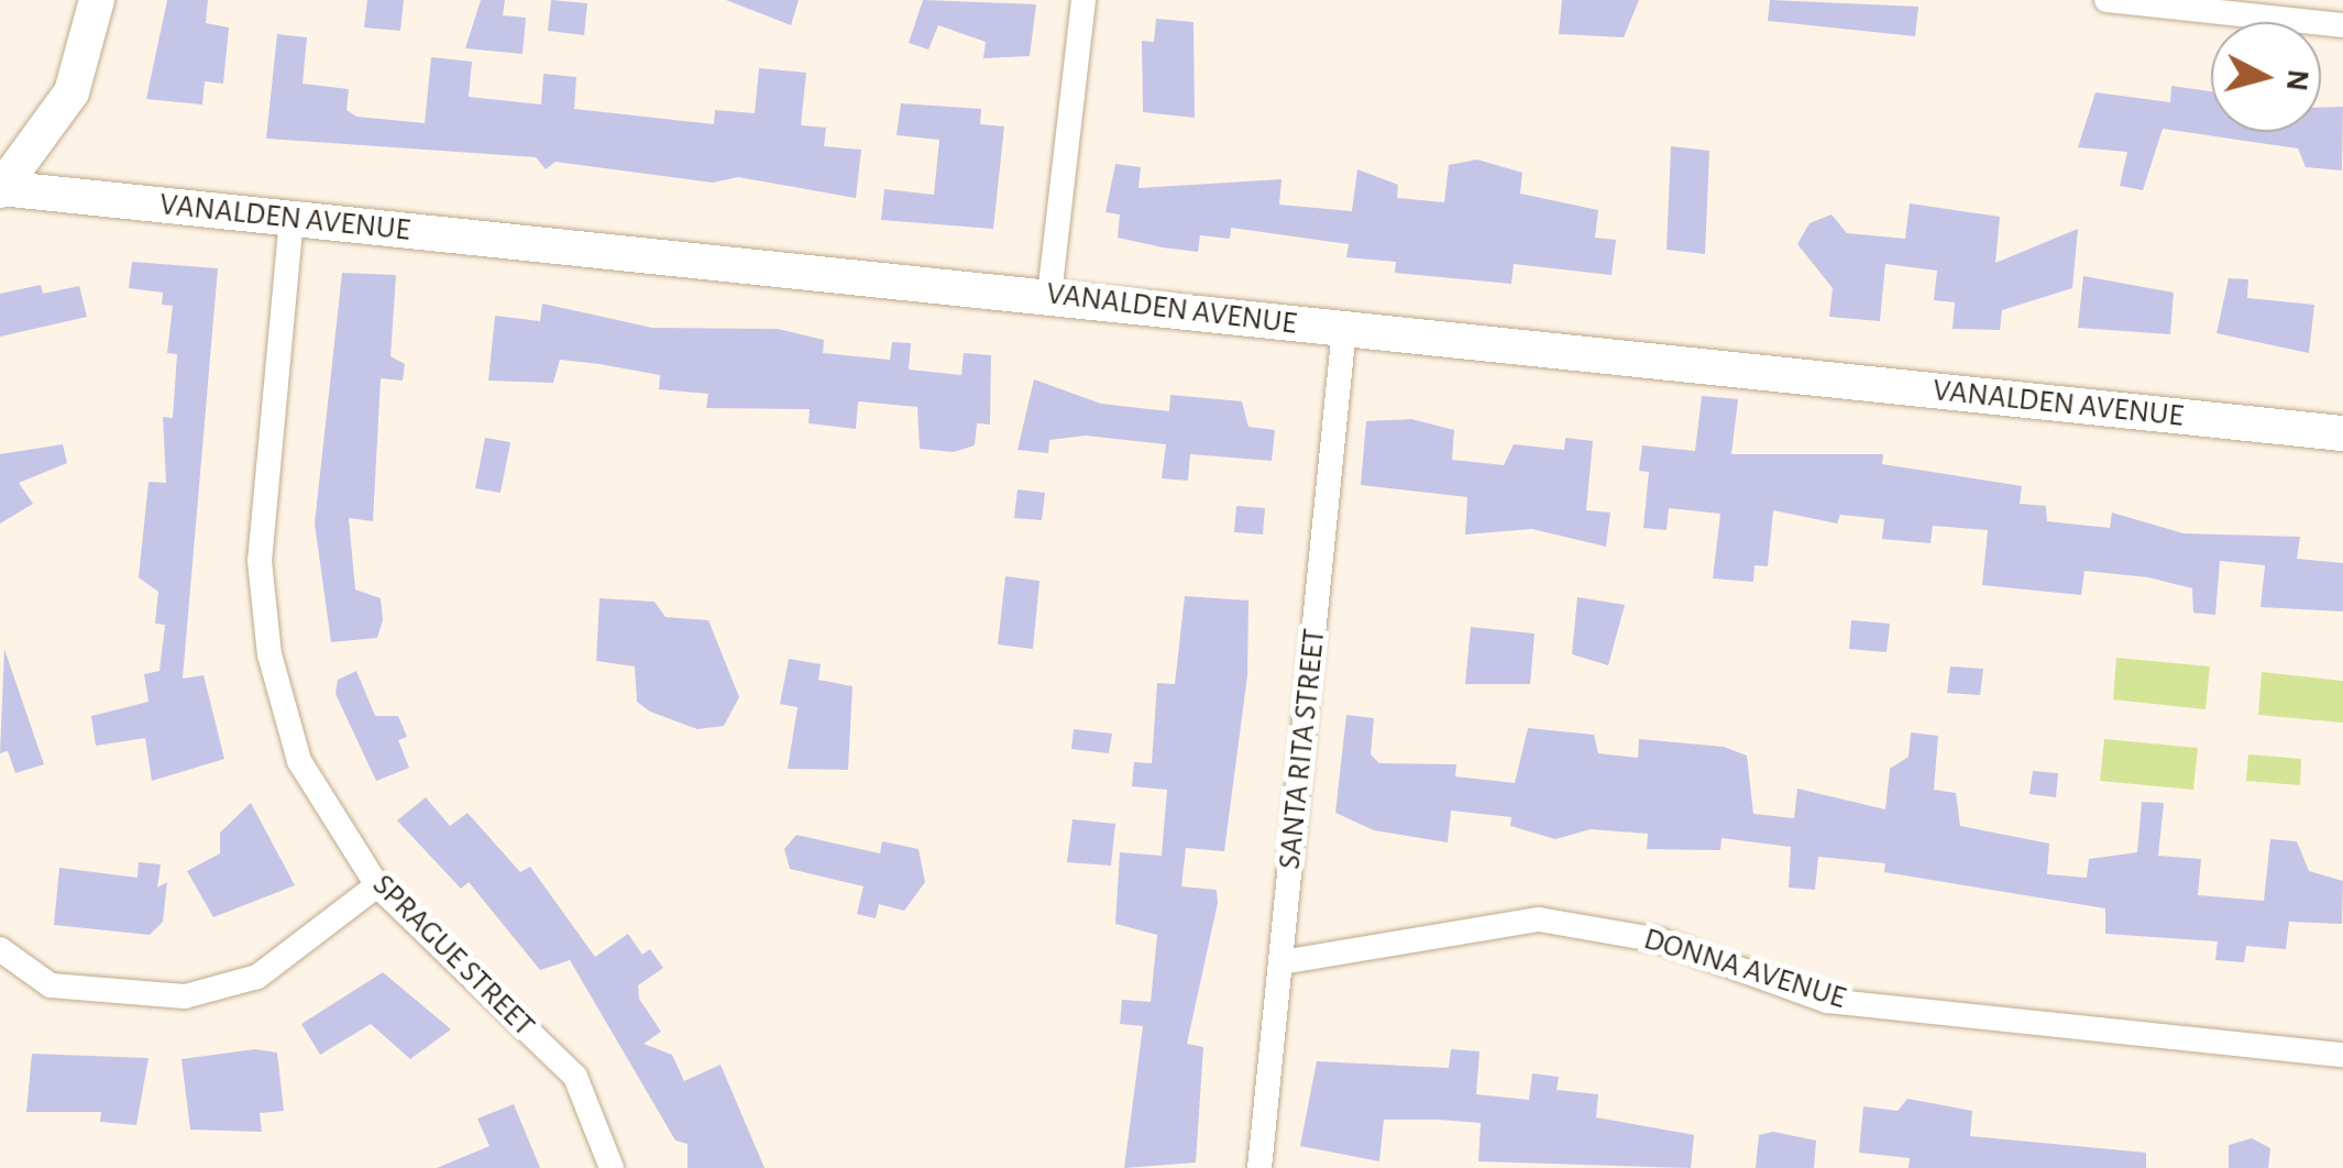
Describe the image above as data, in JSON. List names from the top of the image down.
{
  "streets": {
    "main road": ["VANALDEN AVENUE"],
    "street": ["SANTA RITA STREET", "SPRAGUE STREET", "DONNA AVENUE"]
  },
  "crossings": [
    ["VANALDEN AVENUE", "SANTA RITA STREET"],
    ["VANALDEN AVENUE", "SPRAGUE STREET"],
    ["SANTA RITA STREET", "DONNA AVENUE"]
  ],
  "north": "right"
}
